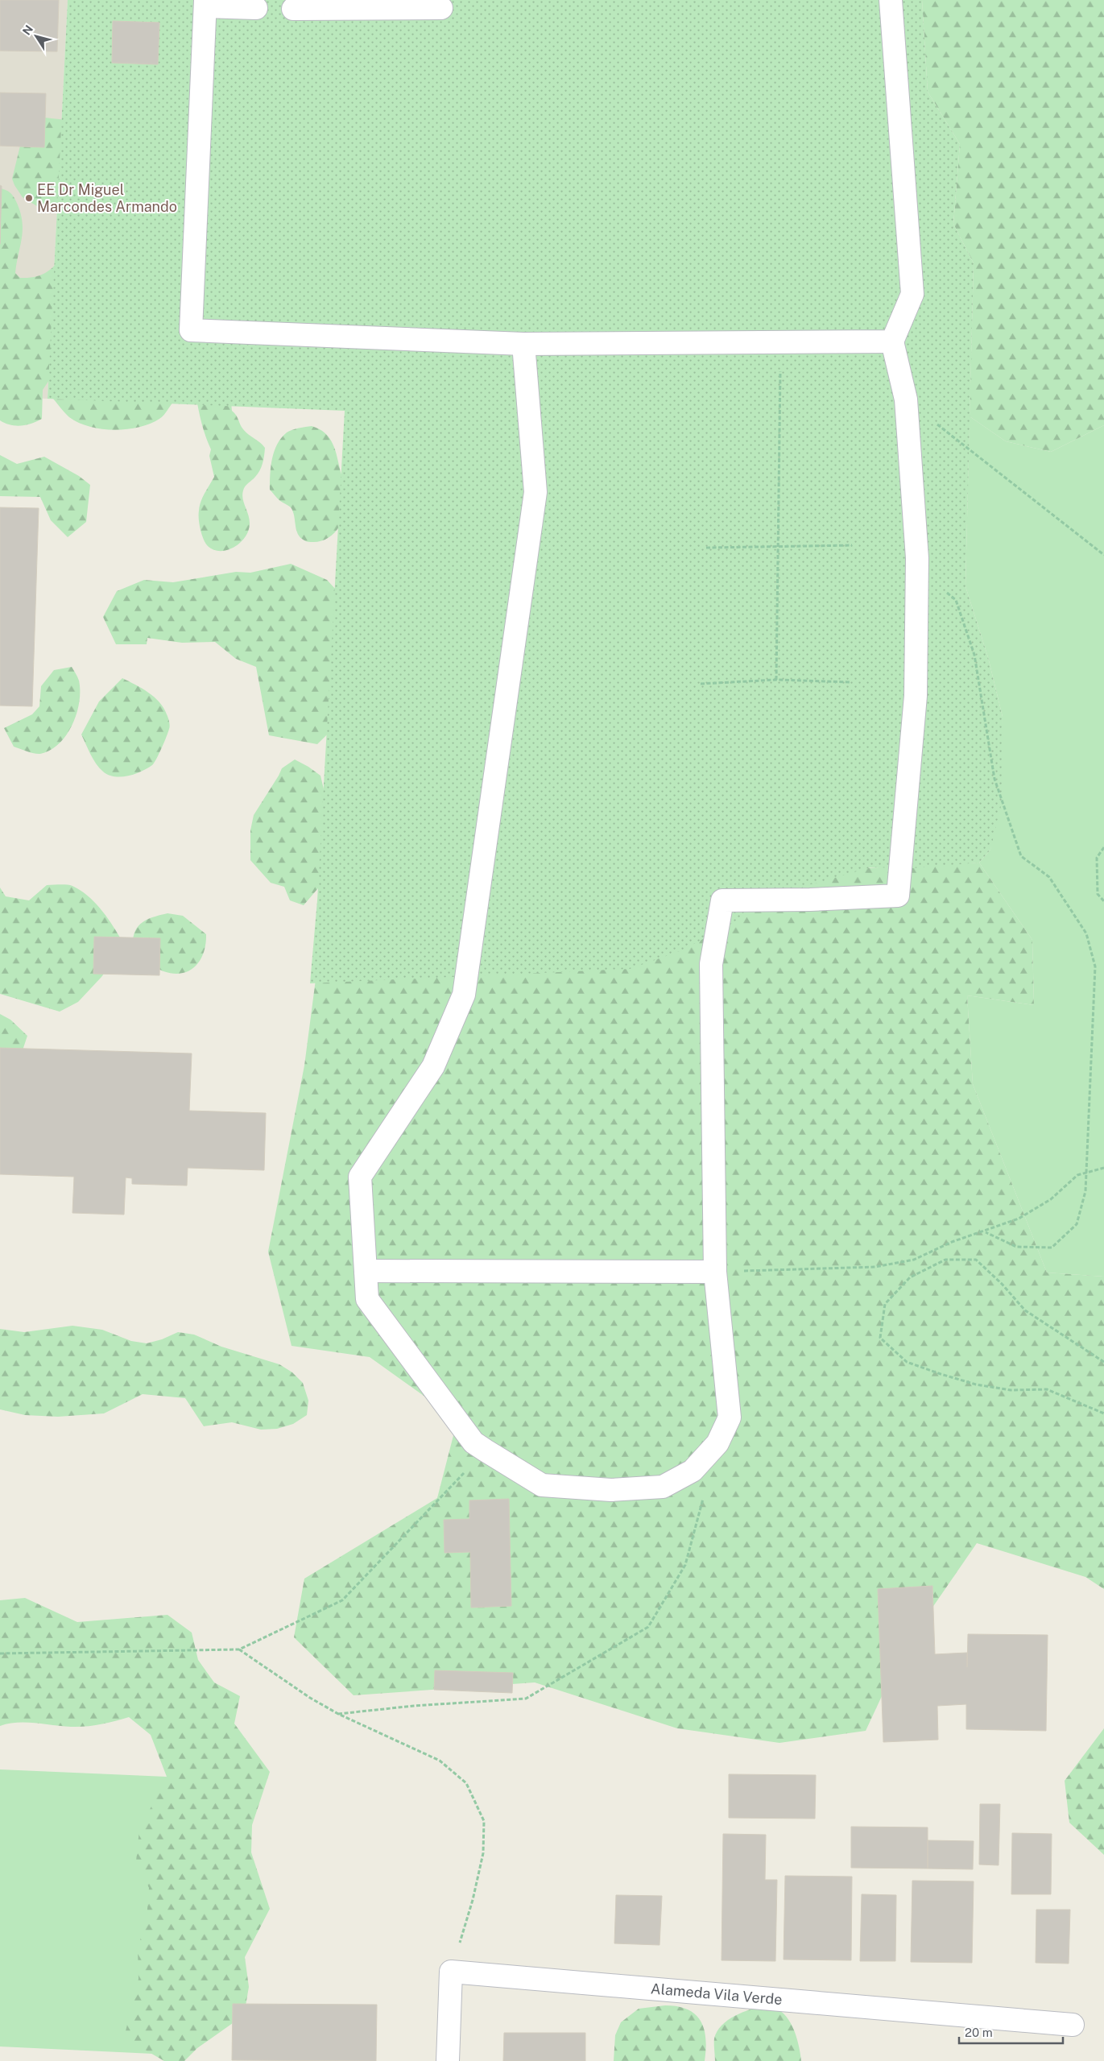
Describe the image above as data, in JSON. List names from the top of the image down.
{
  "streets": {
    "street": ["Alameda Vila Verde"]
  },
  "places": ["EE Dr Miguel Marcondes Armando"],
  "scale_bar": "20 m",
  "north": "top left"
}
